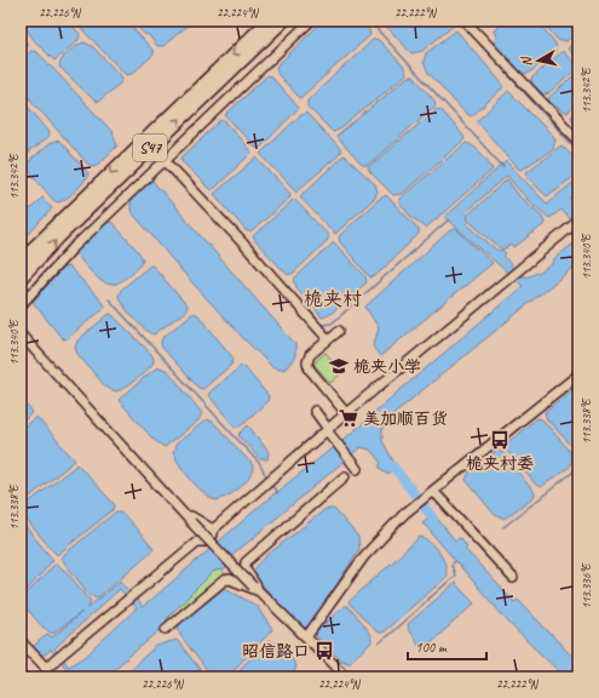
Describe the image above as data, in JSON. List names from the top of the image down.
{
  "streets": {
    "highway": ["S47"]
  },
  "districts": ["桅夹村"],
  "places": {
    "school or university": ["桅夹小学"],
    "supermarket": ["美加顺百货"],
    "bus stop": ["桅夹村委", "昭信路口"]
  },
  "scale_bar": "100 m",
  "north": "left",
  "coordinates": [
    "22.226°N",
    "22.224°N",
    "22.222°N",
    "113.342°E",
    "113.340°E",
    "113.338°E",
    "113.336°E"
  ]
}
